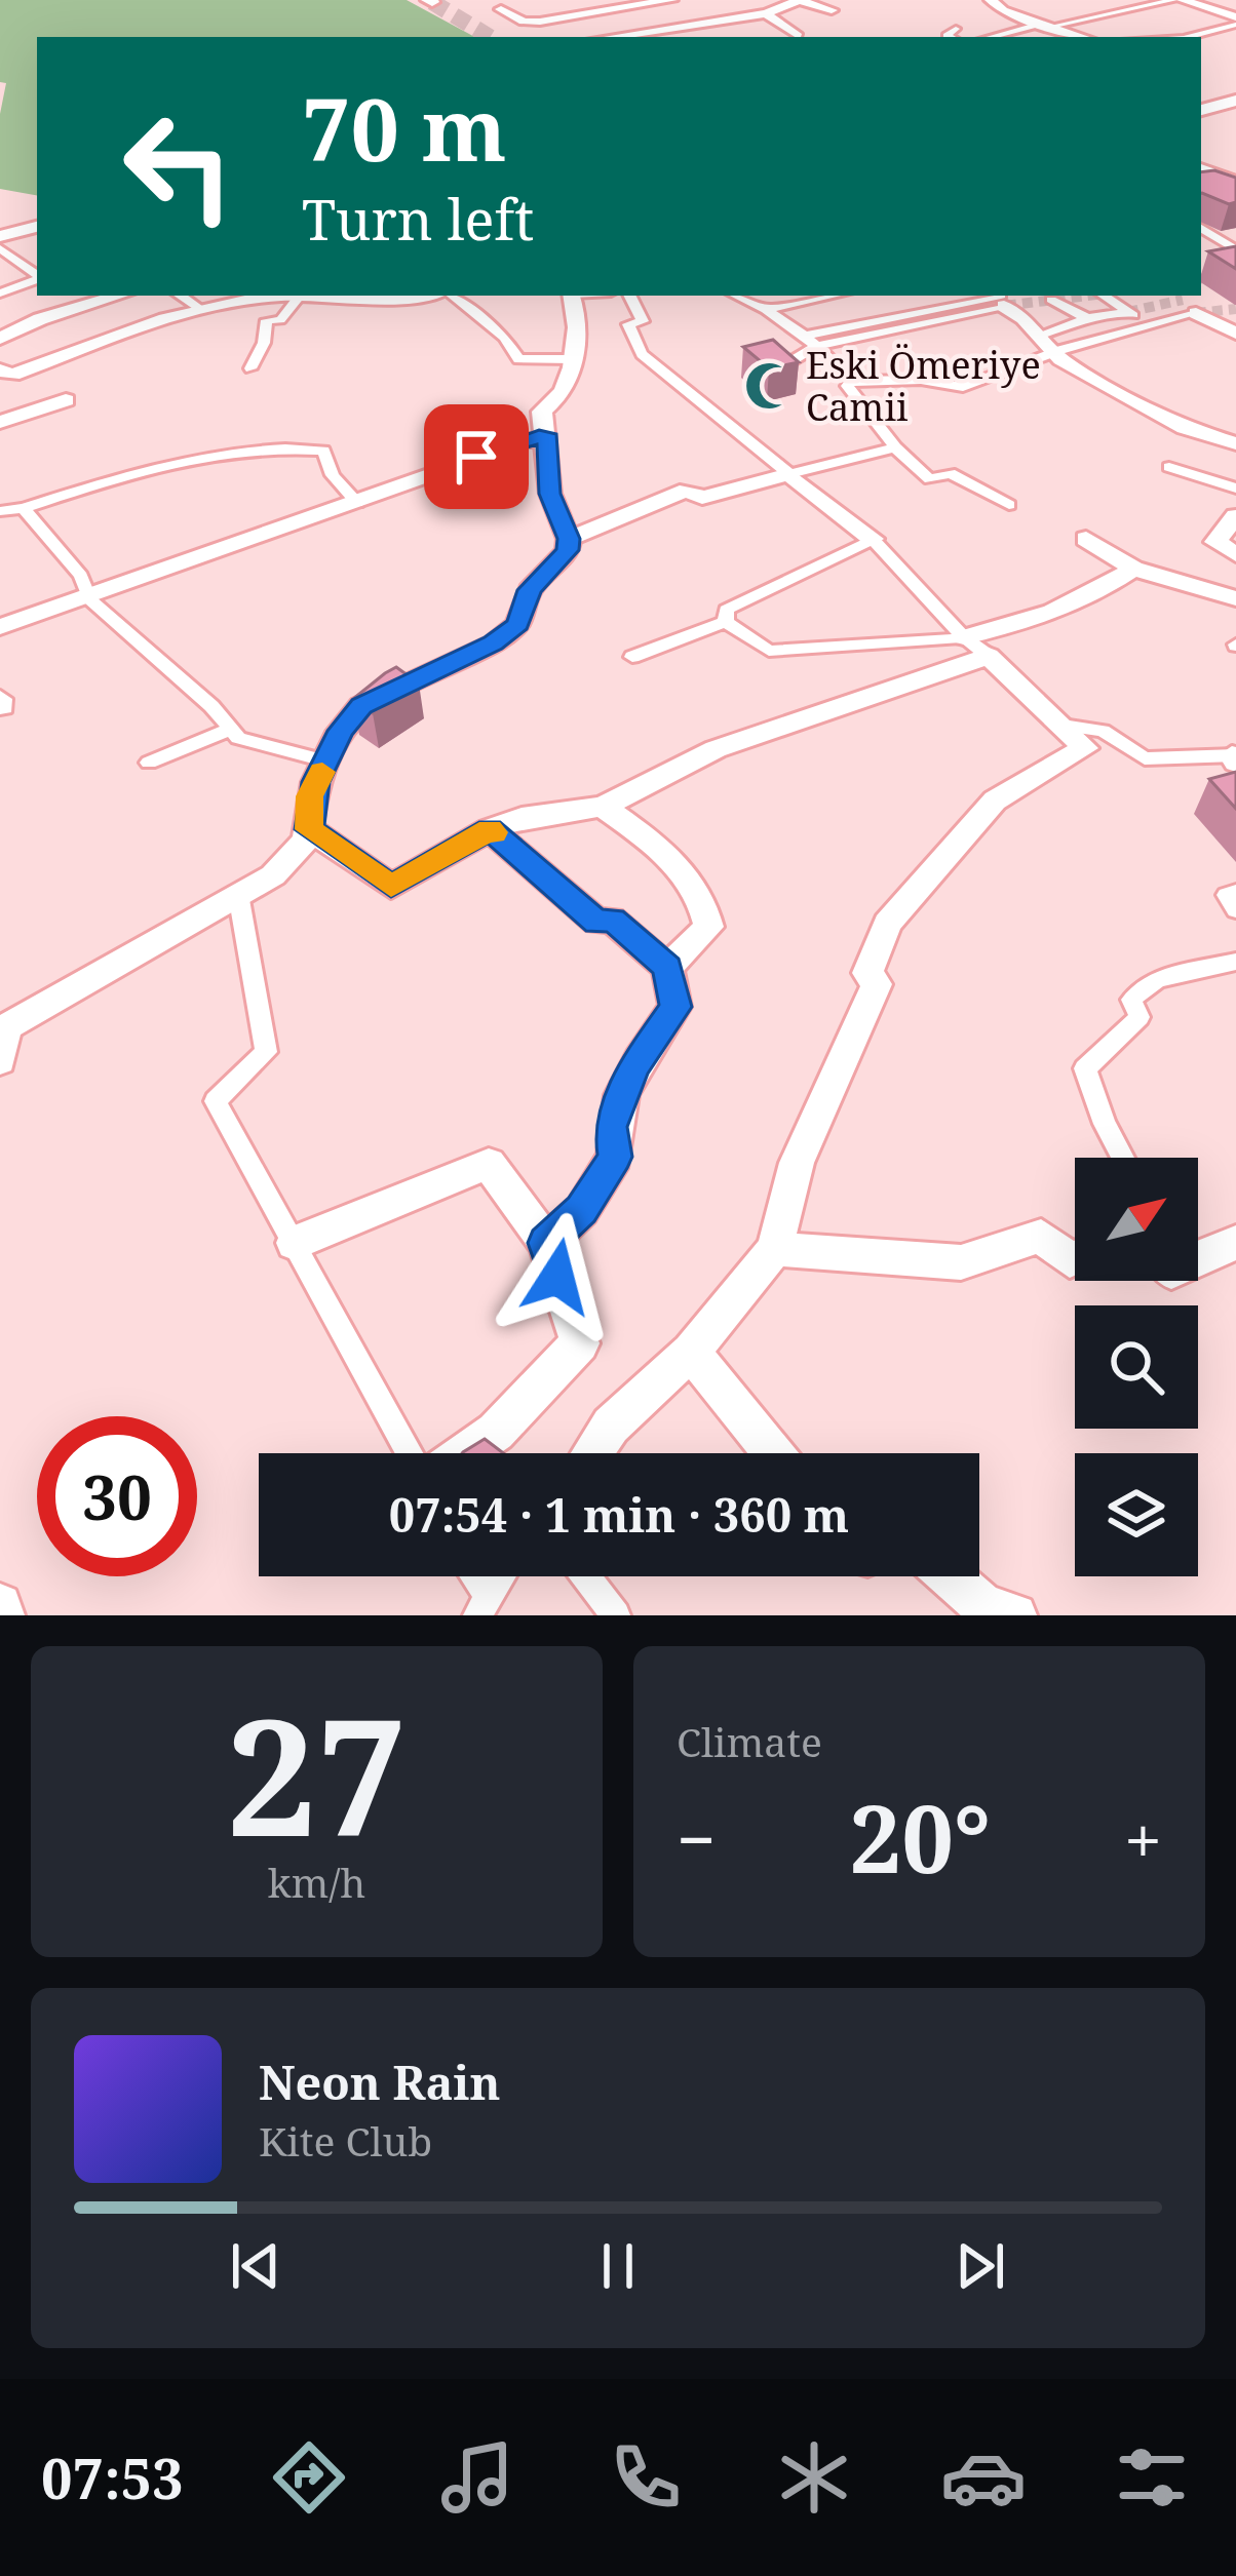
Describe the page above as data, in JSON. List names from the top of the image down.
{
  "places": {
    "mosque": ["Eski Ömeriye Camii"]
  },
  "north": "top right",
  "page": {
    "turn": ["70 m", "Turn left"],
    "limit": "30",
    "trip": "07:54 · 1 min · 360 m",
    "tile": [
      ["27", "km/h"],
      "Climate"
    ],
    "heat": ["−", "20°", "+"],
    "song": ["Neon Rain", "Kite Club"],
    "tabs": "07:53"
  }
}
